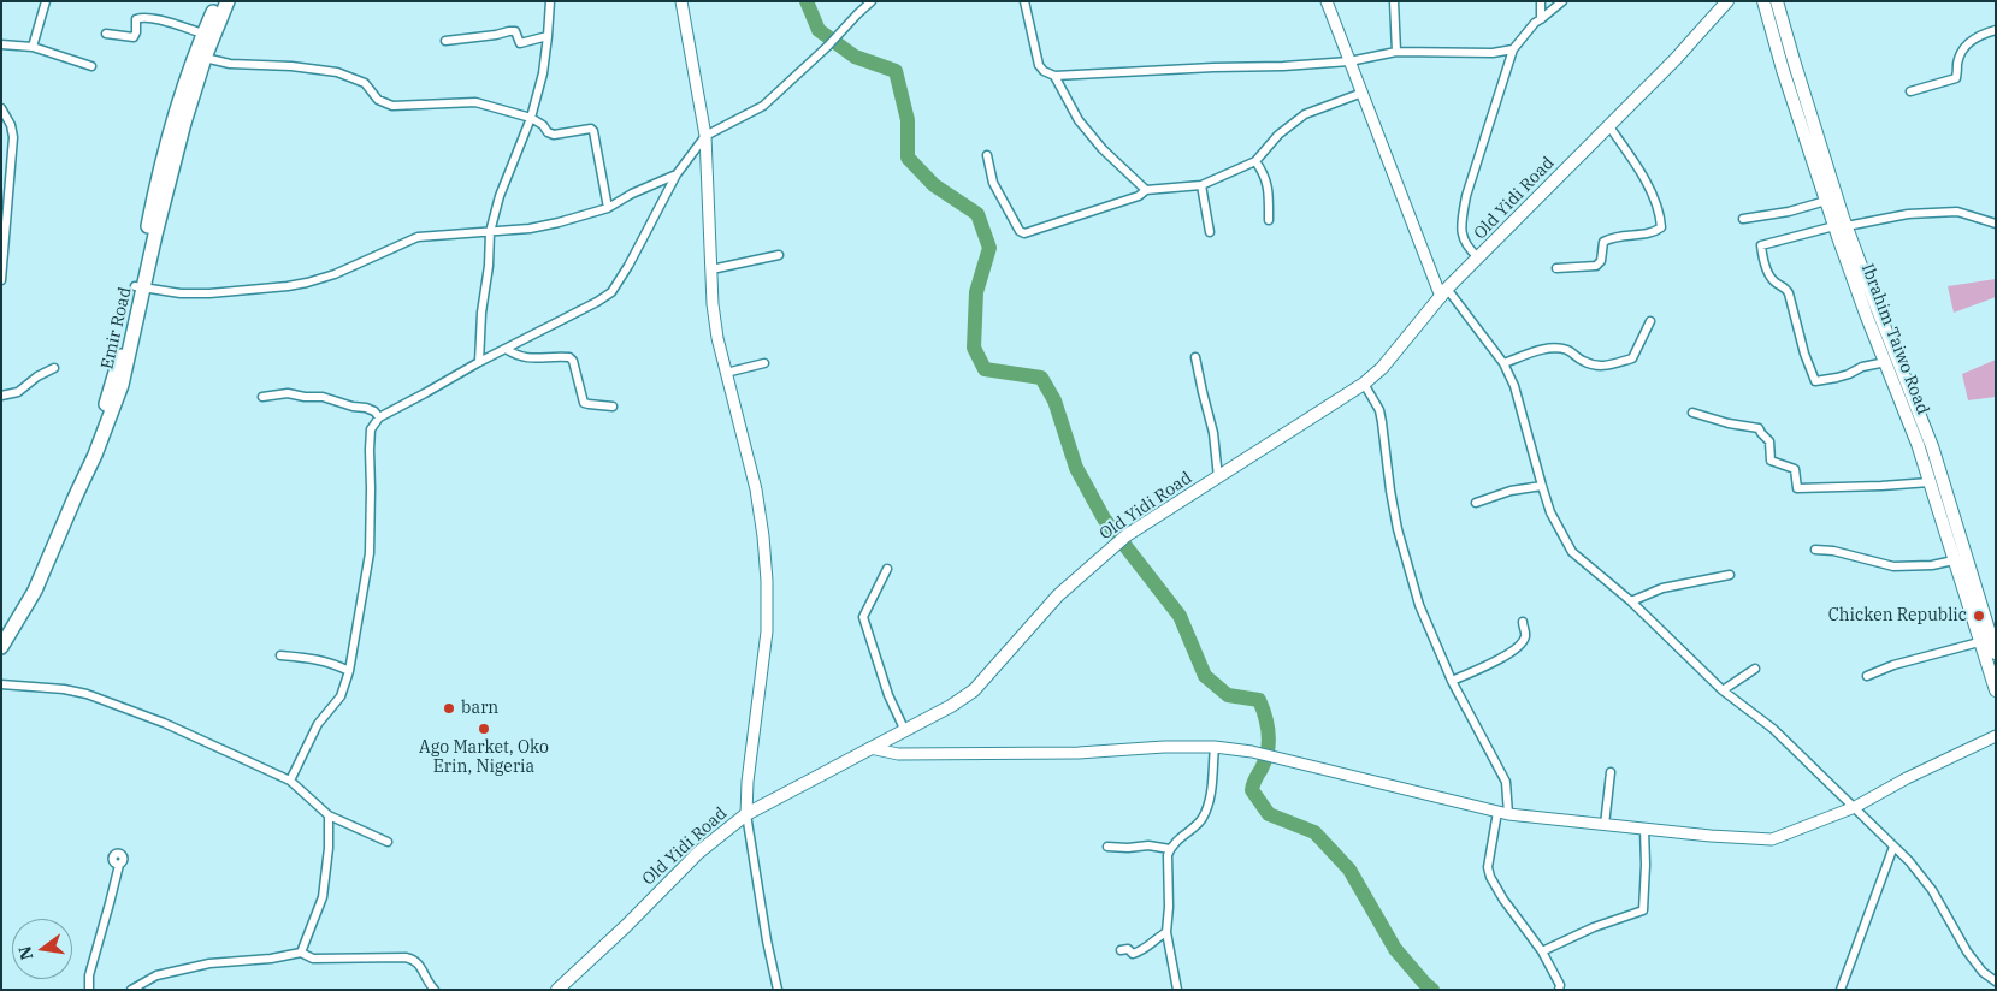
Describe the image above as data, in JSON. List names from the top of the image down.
{
  "streets": {
    "highway": ["Emir Road"],
    "main road": ["Old Yidi Road", "Ibrahim Taiwo Road"]
  },
  "places": ["Chicken Republic", "barn", "Ago Market, Oko Erin, Nigeria"],
  "north": "left"
}
